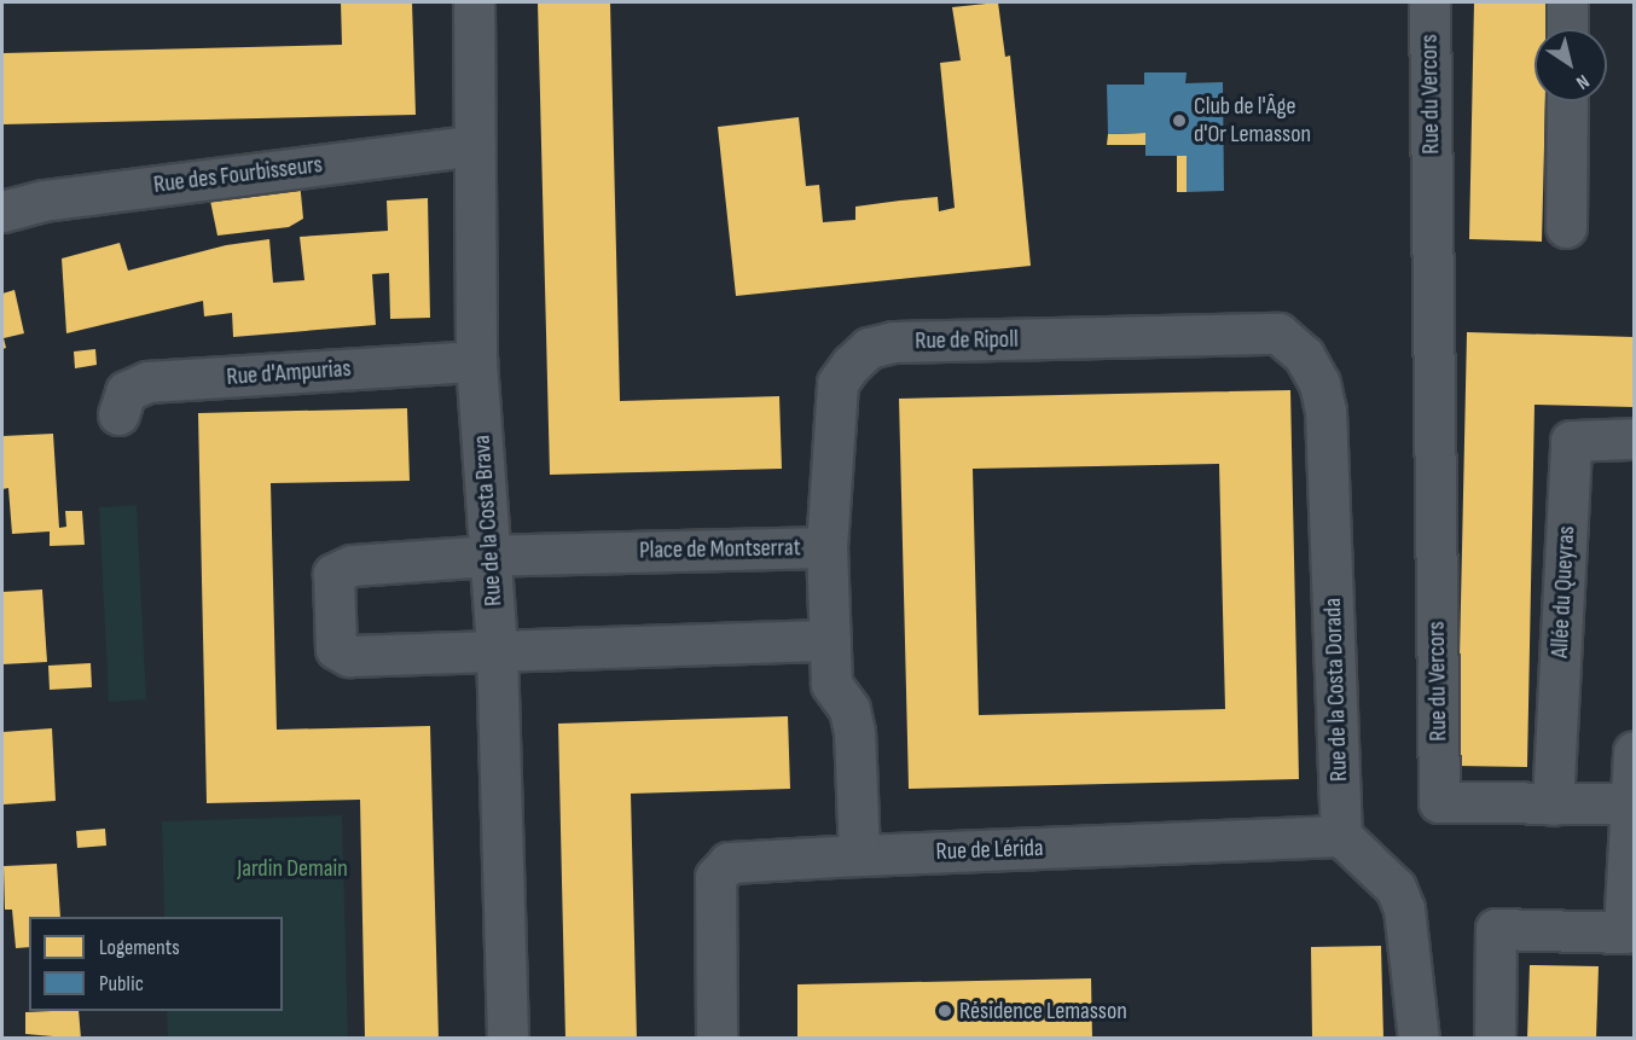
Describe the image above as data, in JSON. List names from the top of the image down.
{
  "streets": {
    "street": [
      "Rue du Vercors",
      "Rue des Fourbisseurs",
      "Rue de Ripoll",
      "Rue d'Ampurias",
      "Rue de la Costa Brava",
      "Place de Montserrat",
      "Allée du Queyras",
      "Rue de la Costa Dorada",
      "Rue de Lérida"
    ]
  },
  "crossings": [
    ["Rue du Vercors", "Allée du Queyras"],
    ["Rue des Fourbisseurs", "Rue de la Costa Brava"],
    ["Rue de Ripoll", "Place de Montserrat"],
    ["Rue de Ripoll", "Rue de la Costa Dorada"],
    ["Rue d'Ampurias", "Rue de la Costa Brava"],
    ["Rue de la Costa Brava", "Place de Montserrat"],
    ["Rue de la Costa Dorada", "Rue de Lérida"]
  ],
  "parks": ["Jardin Demain"],
  "places": ["Club de l'Âge d'Or Lemasson", "Résidence Lemasson"],
  "legend": ["Logements", "Public"],
  "north": "bottom right"
}
